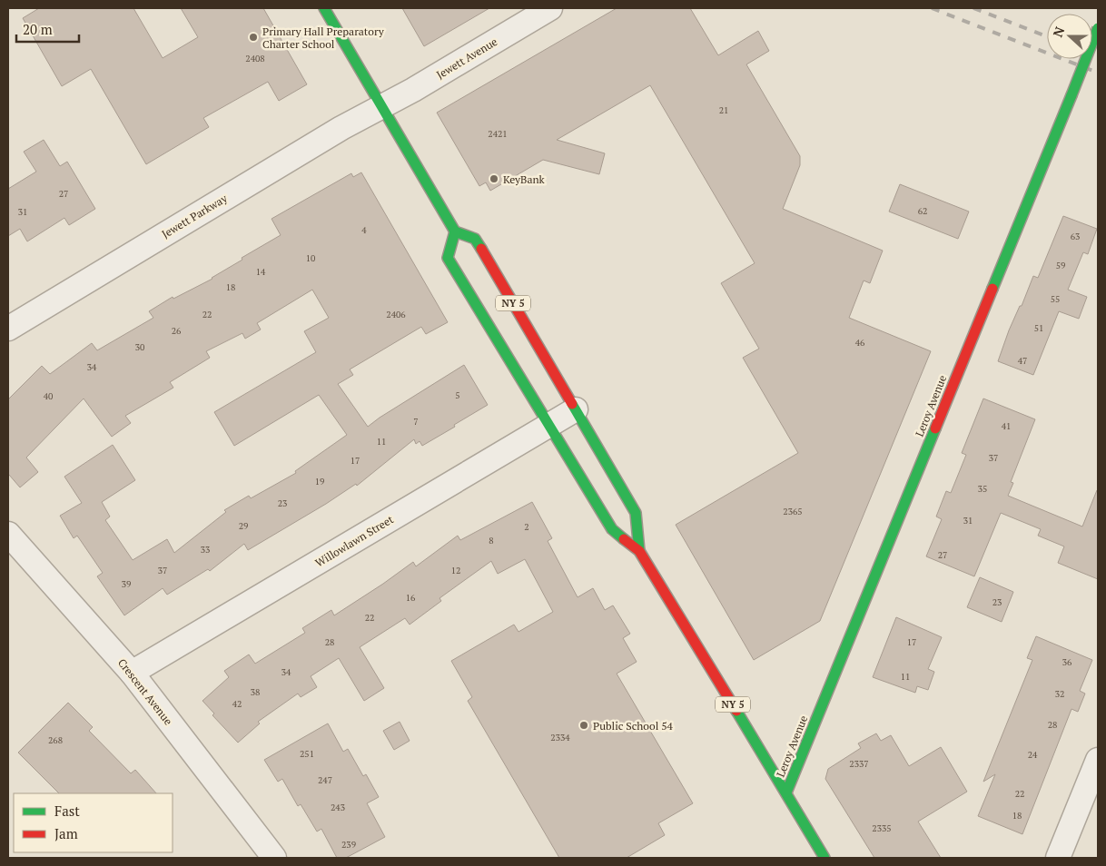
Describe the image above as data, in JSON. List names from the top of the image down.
{
  "streets": {
    "main road": ["NY 5", "Leroy Avenue"],
    "street": [
      "Jewett Avenue",
      "Jewett Parkway",
      "Willowlawn Street",
      "Crescent Avenue"
    ]
  },
  "crossings": [
    ["Jewett Avenue", "Jewett Parkway"],
    ["NY 5", "Leroy Avenue"],
    ["NY 5", "Willowlawn Street"],
    ["Willowlawn Street", "Crescent Avenue"]
  ],
  "places": ["Primary Hall Preparatory Charter School", "KeyBank", "Public School 54"],
  "house_numbers": [
    "2408",
    "21",
    "2421",
    "27",
    "62",
    "31",
    "4",
    "63",
    "10",
    "59",
    "14",
    "18",
    "55",
    "22",
    "2406",
    "51",
    "26",
    "46",
    "30",
    "47",
    "34",
    "5",
    "40",
    "7",
    "41",
    "11",
    "37",
    "17",
    "19",
    "35",
    "23",
    "2365",
    "31",
    "29",
    "2",
    "8",
    "33",
    "27",
    "37",
    "12",
    "39",
    "16",
    "23",
    "22",
    "28",
    "17",
    "36",
    "34",
    "11",
    "38",
    "32",
    "42",
    "28",
    "2334",
    "268",
    "251",
    "24",
    "2337",
    "247",
    "22",
    "243",
    "18",
    "2335",
    "239"
  ],
  "legend": ["Fast", "Jam"],
  "scale_bar": "20 m",
  "north": "left"
}
